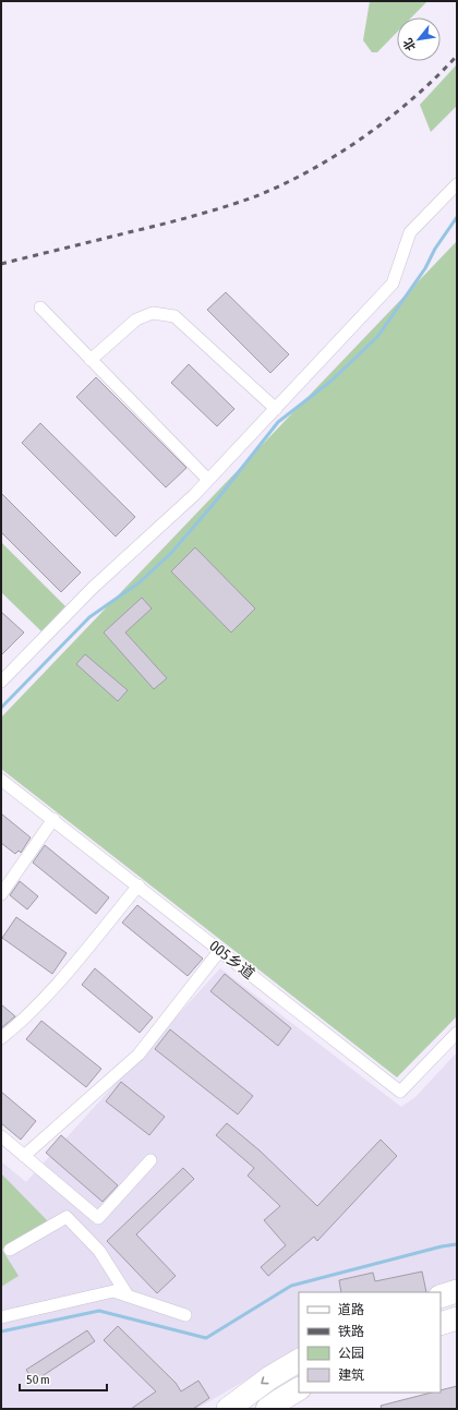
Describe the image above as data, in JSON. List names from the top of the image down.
{
  "streets": {
    "street": ["005乡道"]
  },
  "legend": [
    "道路",
    "铁路",
    "公园",
    "建筑"
  ],
  "scale_bar": "50 m",
  "north": "bottom left"
}
